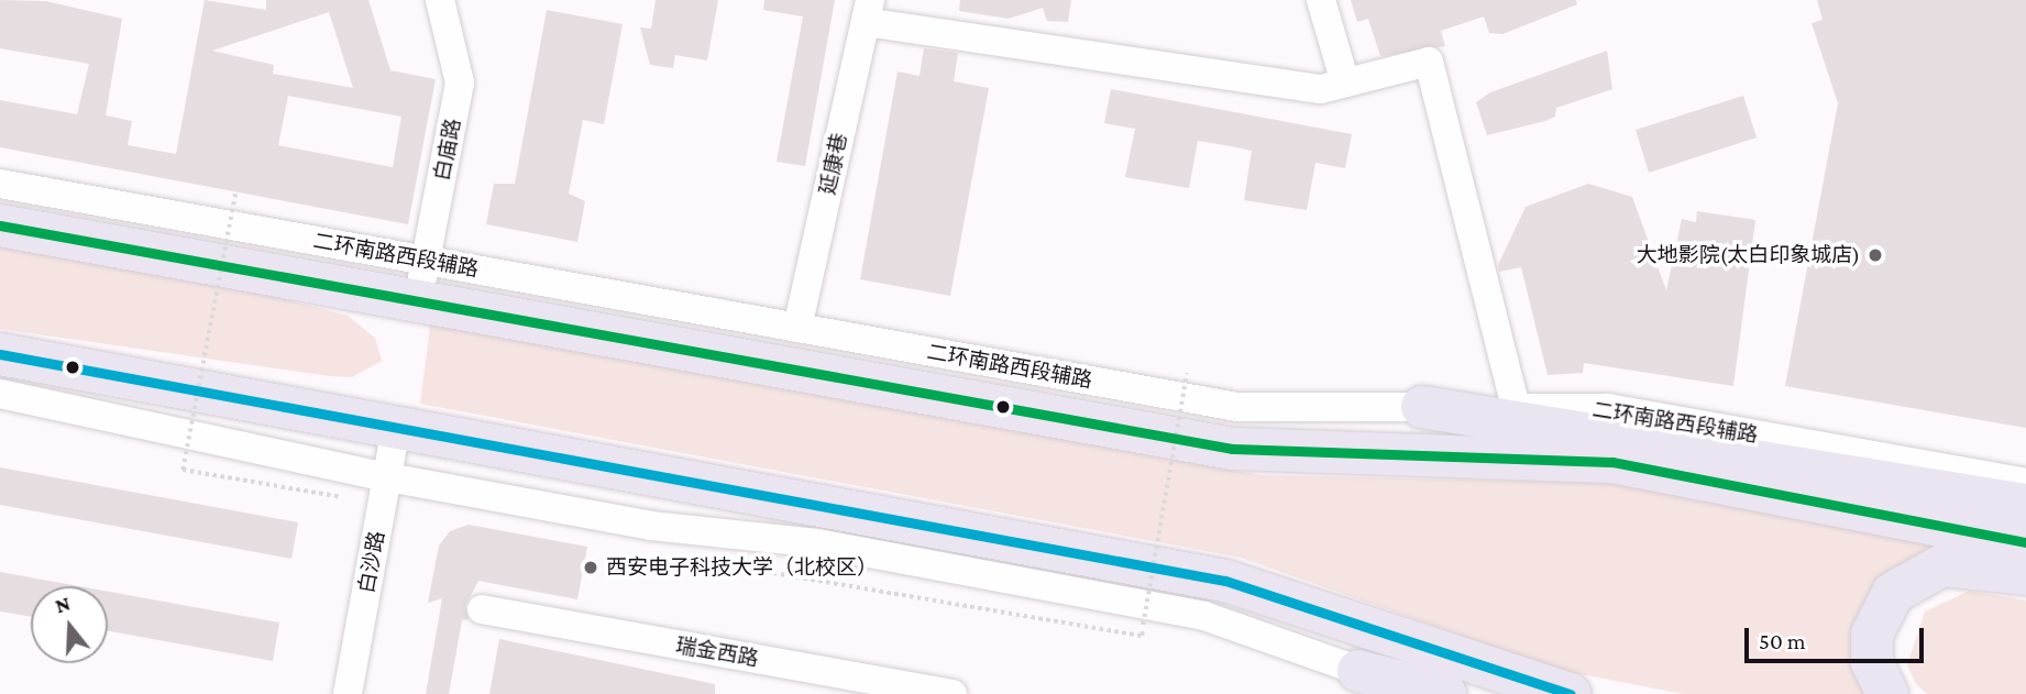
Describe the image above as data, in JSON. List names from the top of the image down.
{
  "streets": {
    "street": [
      "白庙路",
      "延康巷",
      "二环南路西段辅路",
      "白沙路",
      "瑞金西路"
    ]
  },
  "crossings": [
    ["白庙路", "二环南路西段辅路"],
    ["延康巷", "二环南路西段辅路"]
  ],
  "places": ["大地影院(太白印象城店)", "西安电子科技大学（北校区）"],
  "scale_bar": "50 m",
  "north": "top"
}
